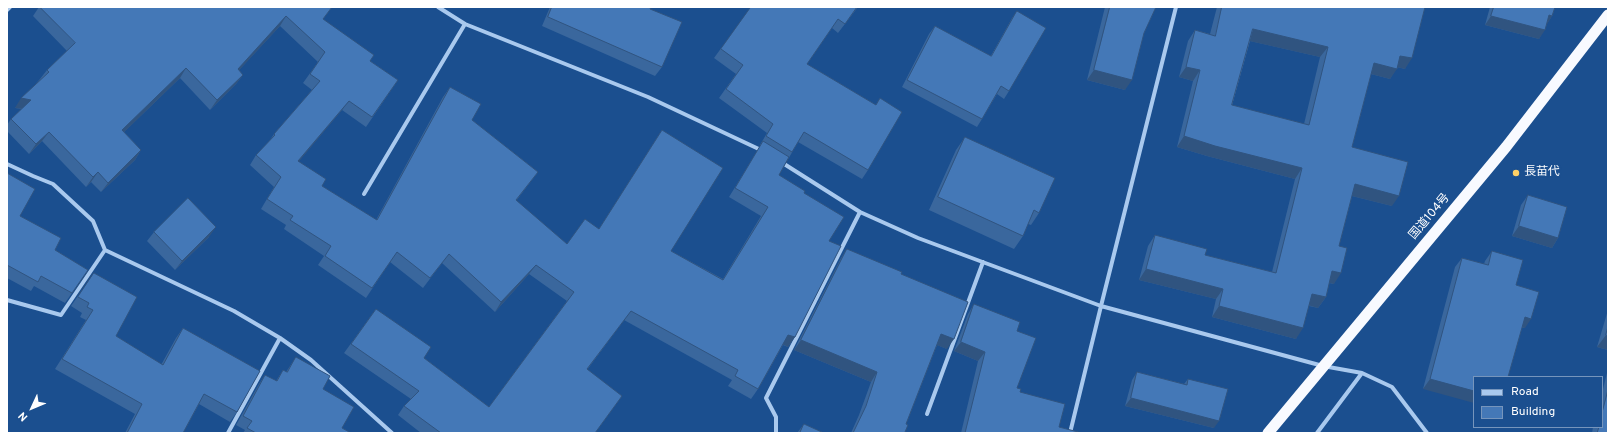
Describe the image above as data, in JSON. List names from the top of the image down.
{
  "streets": {
    "highway": ["国道104号"]
  },
  "places": ["長苗代"],
  "legend": ["Road", "Building"],
  "north": "bottom left"
}
